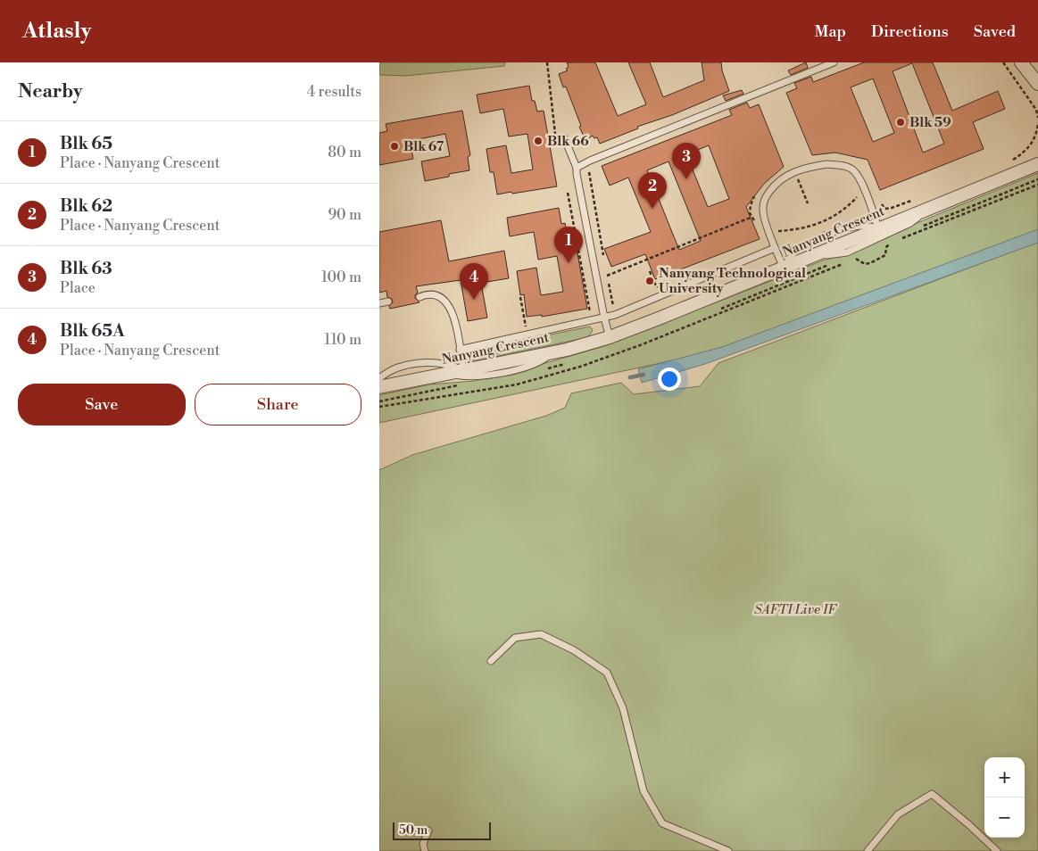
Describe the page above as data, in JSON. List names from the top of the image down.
{
  "streets": {
    "street": ["Nanyang Crescent"]
  },
  "parks": ["SAFTI Live IF"],
  "places": [
    "Blk 59",
    "Blk 66",
    "Blk 67",
    "Nanyang Technological University"
  ],
  "scale_bar": "50 m",
  "page": {
    "header": "Atlasly",
    "nav": ["Map", "Directions", "Saved"],
    "heading": ["Nearby", "4 results"],
    "list": [
      {
        "mark": "1",
        "name": "Blk 65",
        "note": "Place · Nanyang Crescent",
        "value": "80 m"
      },
      {
        "mark": "2",
        "name": "Blk 62",
        "note": "Place · Nanyang Crescent",
        "value": "90 m"
      },
      {
        "mark": "3",
        "name": "Blk 63",
        "note": "Place",
        "value": "100 m"
      },
      {
        "mark": "4",
        "name": "Blk 65A",
        "note": "Place · Nanyang Crescent",
        "value": "110 m"
      }
    ],
    "pins": [
      "3",
      "2",
      "1",
      "4"
    ],
    "buttons": ["Save", "Share"],
    "map_buttons": ["+", "−"],
    "scale": "50 m"
  }
}
